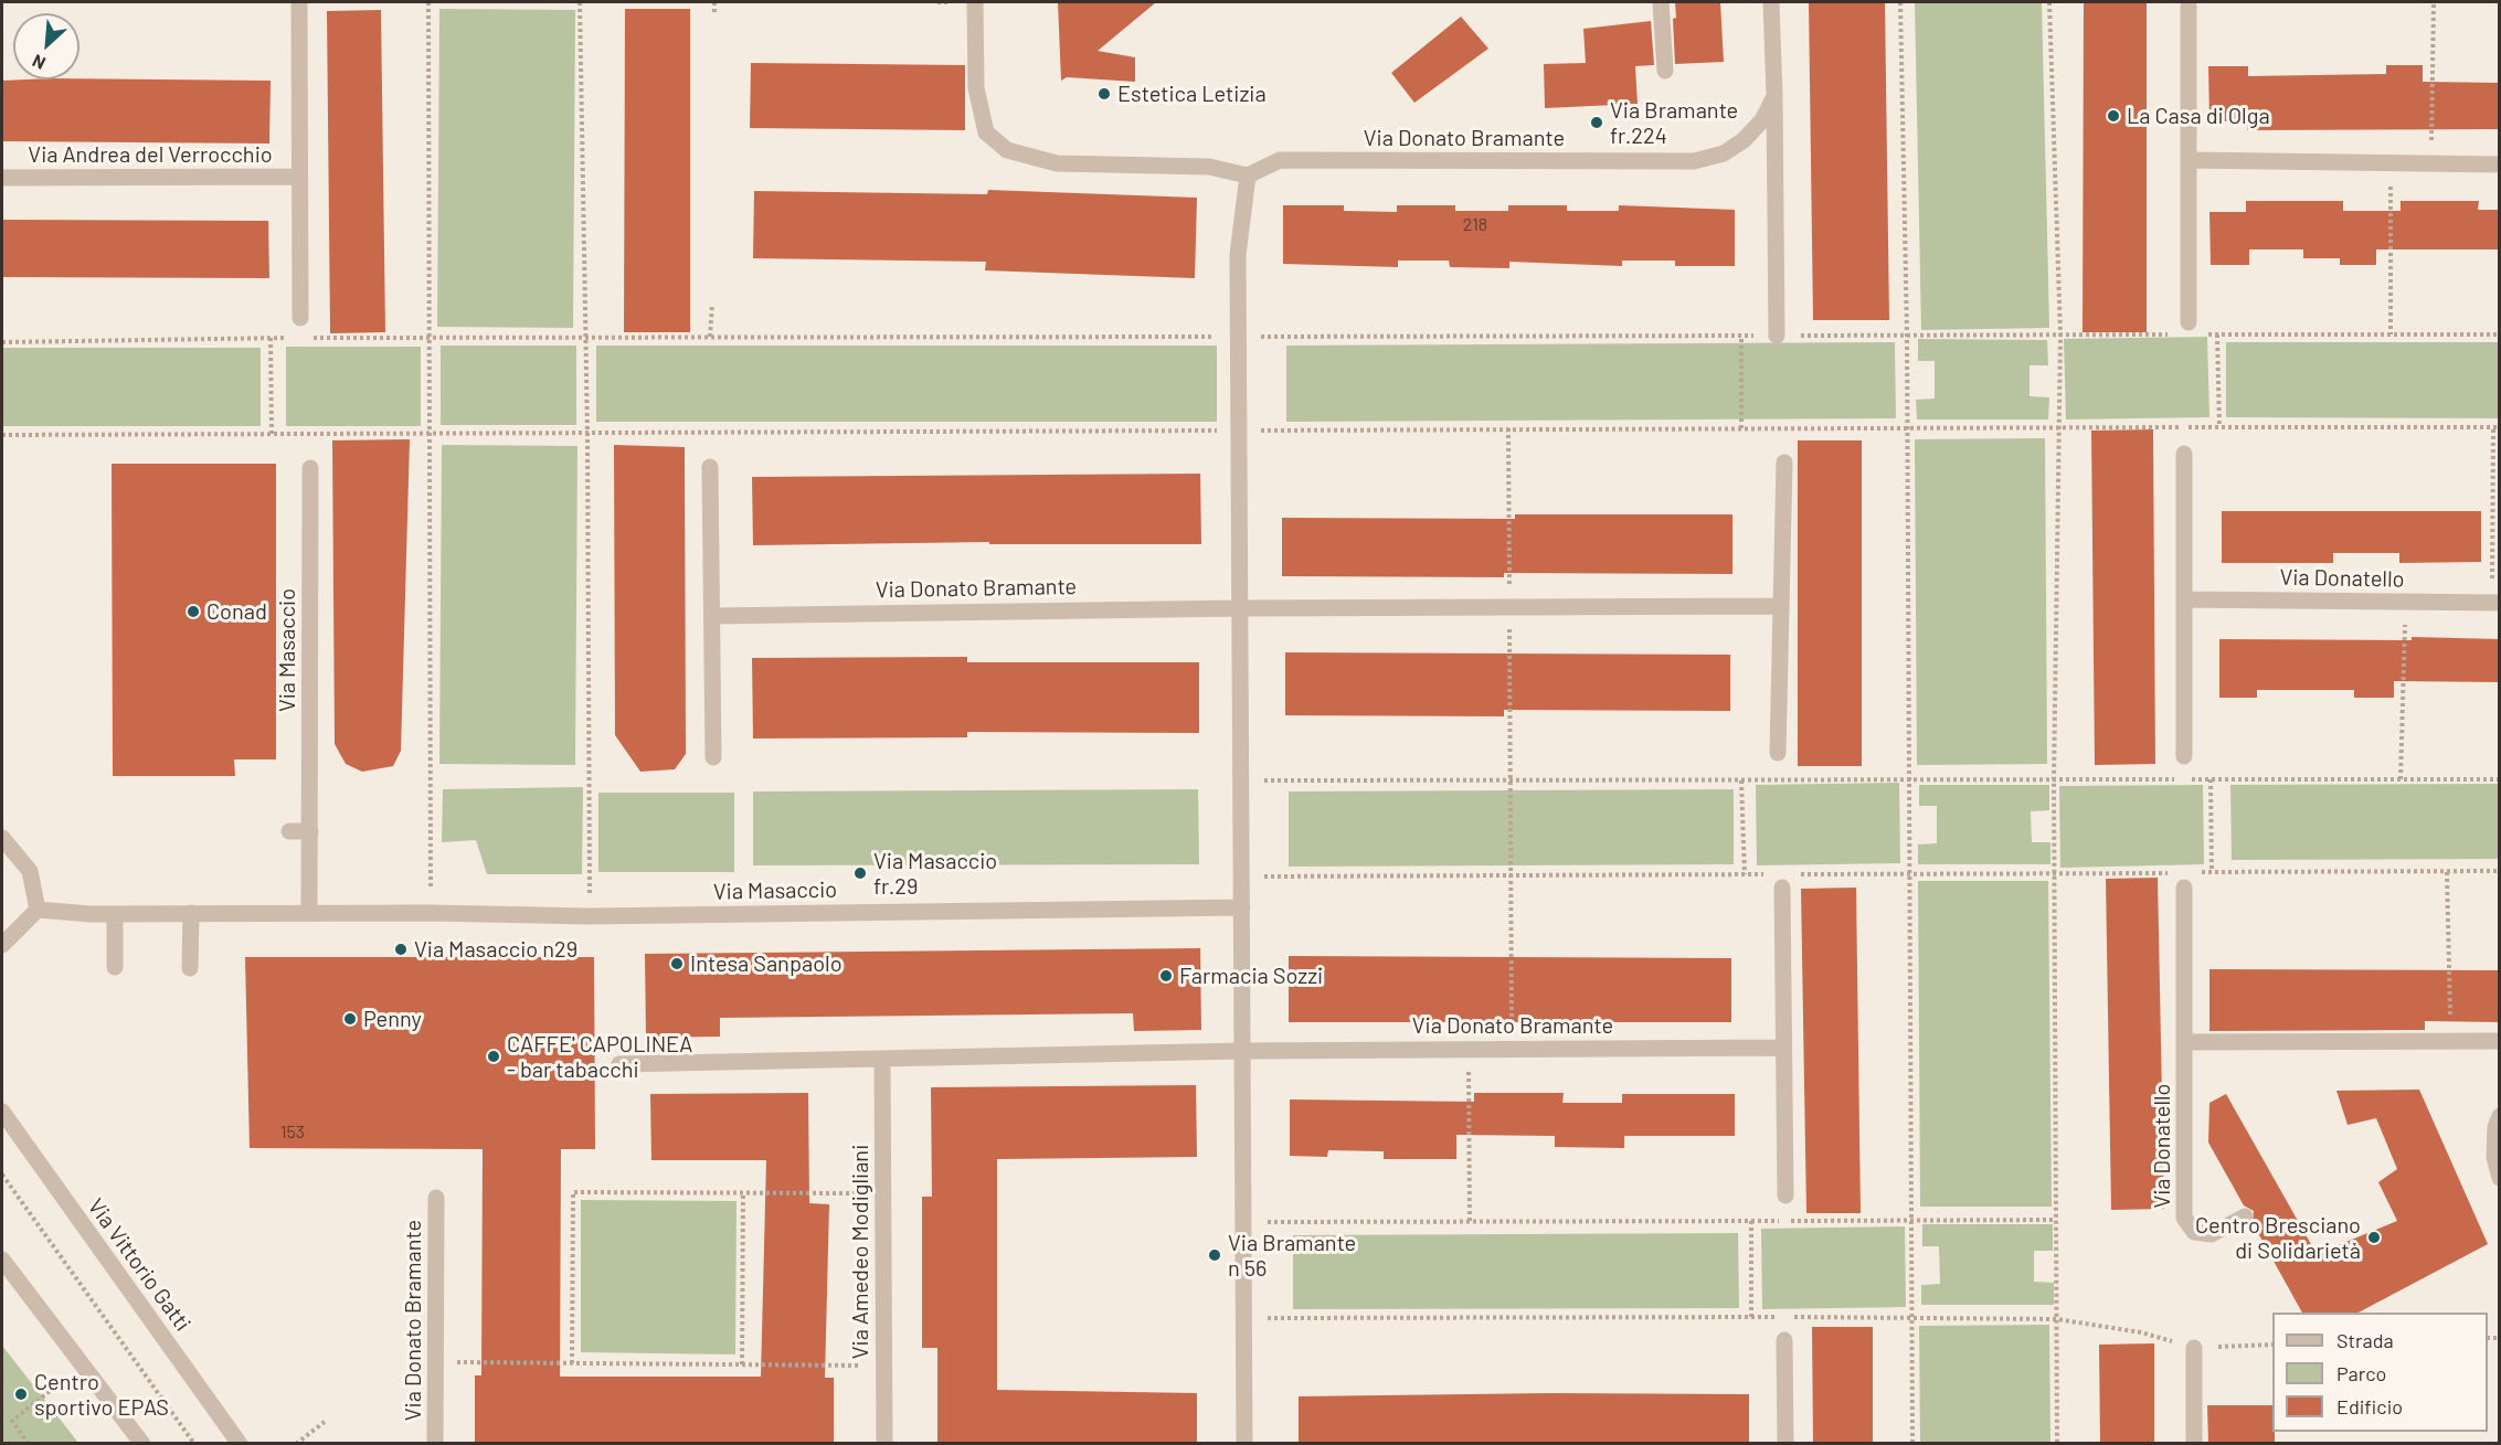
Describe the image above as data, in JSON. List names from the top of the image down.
{
  "streets": {
    "street": [
      "Via Donato Bramante",
      "Via Andrea del Verrocchio",
      "Via Donatello",
      "Via Masaccio",
      "Via Amedeo Modigliani",
      "Via Vittorio Gatti"
    ]
  },
  "places": [
    "Estetica Letizia",
    "La Casa di Olga",
    "Via Bramante fr.224",
    "Conad",
    "Via Masaccio fr.29",
    "Via Masaccio n29",
    "Intesa Sanpaolo",
    "Farmacia Sozzi",
    "Penny",
    "CAFFE' CAPOLINEA - bar tabacchi",
    "Centro Bresciano di Solidarietà",
    "Via Bramante n 56",
    "Centro sportivo EPAS"
  ],
  "house_numbers": ["218", "153"],
  "legend": ["Strada", "Parco", "Edificio"],
  "north": "bottom left"
}
